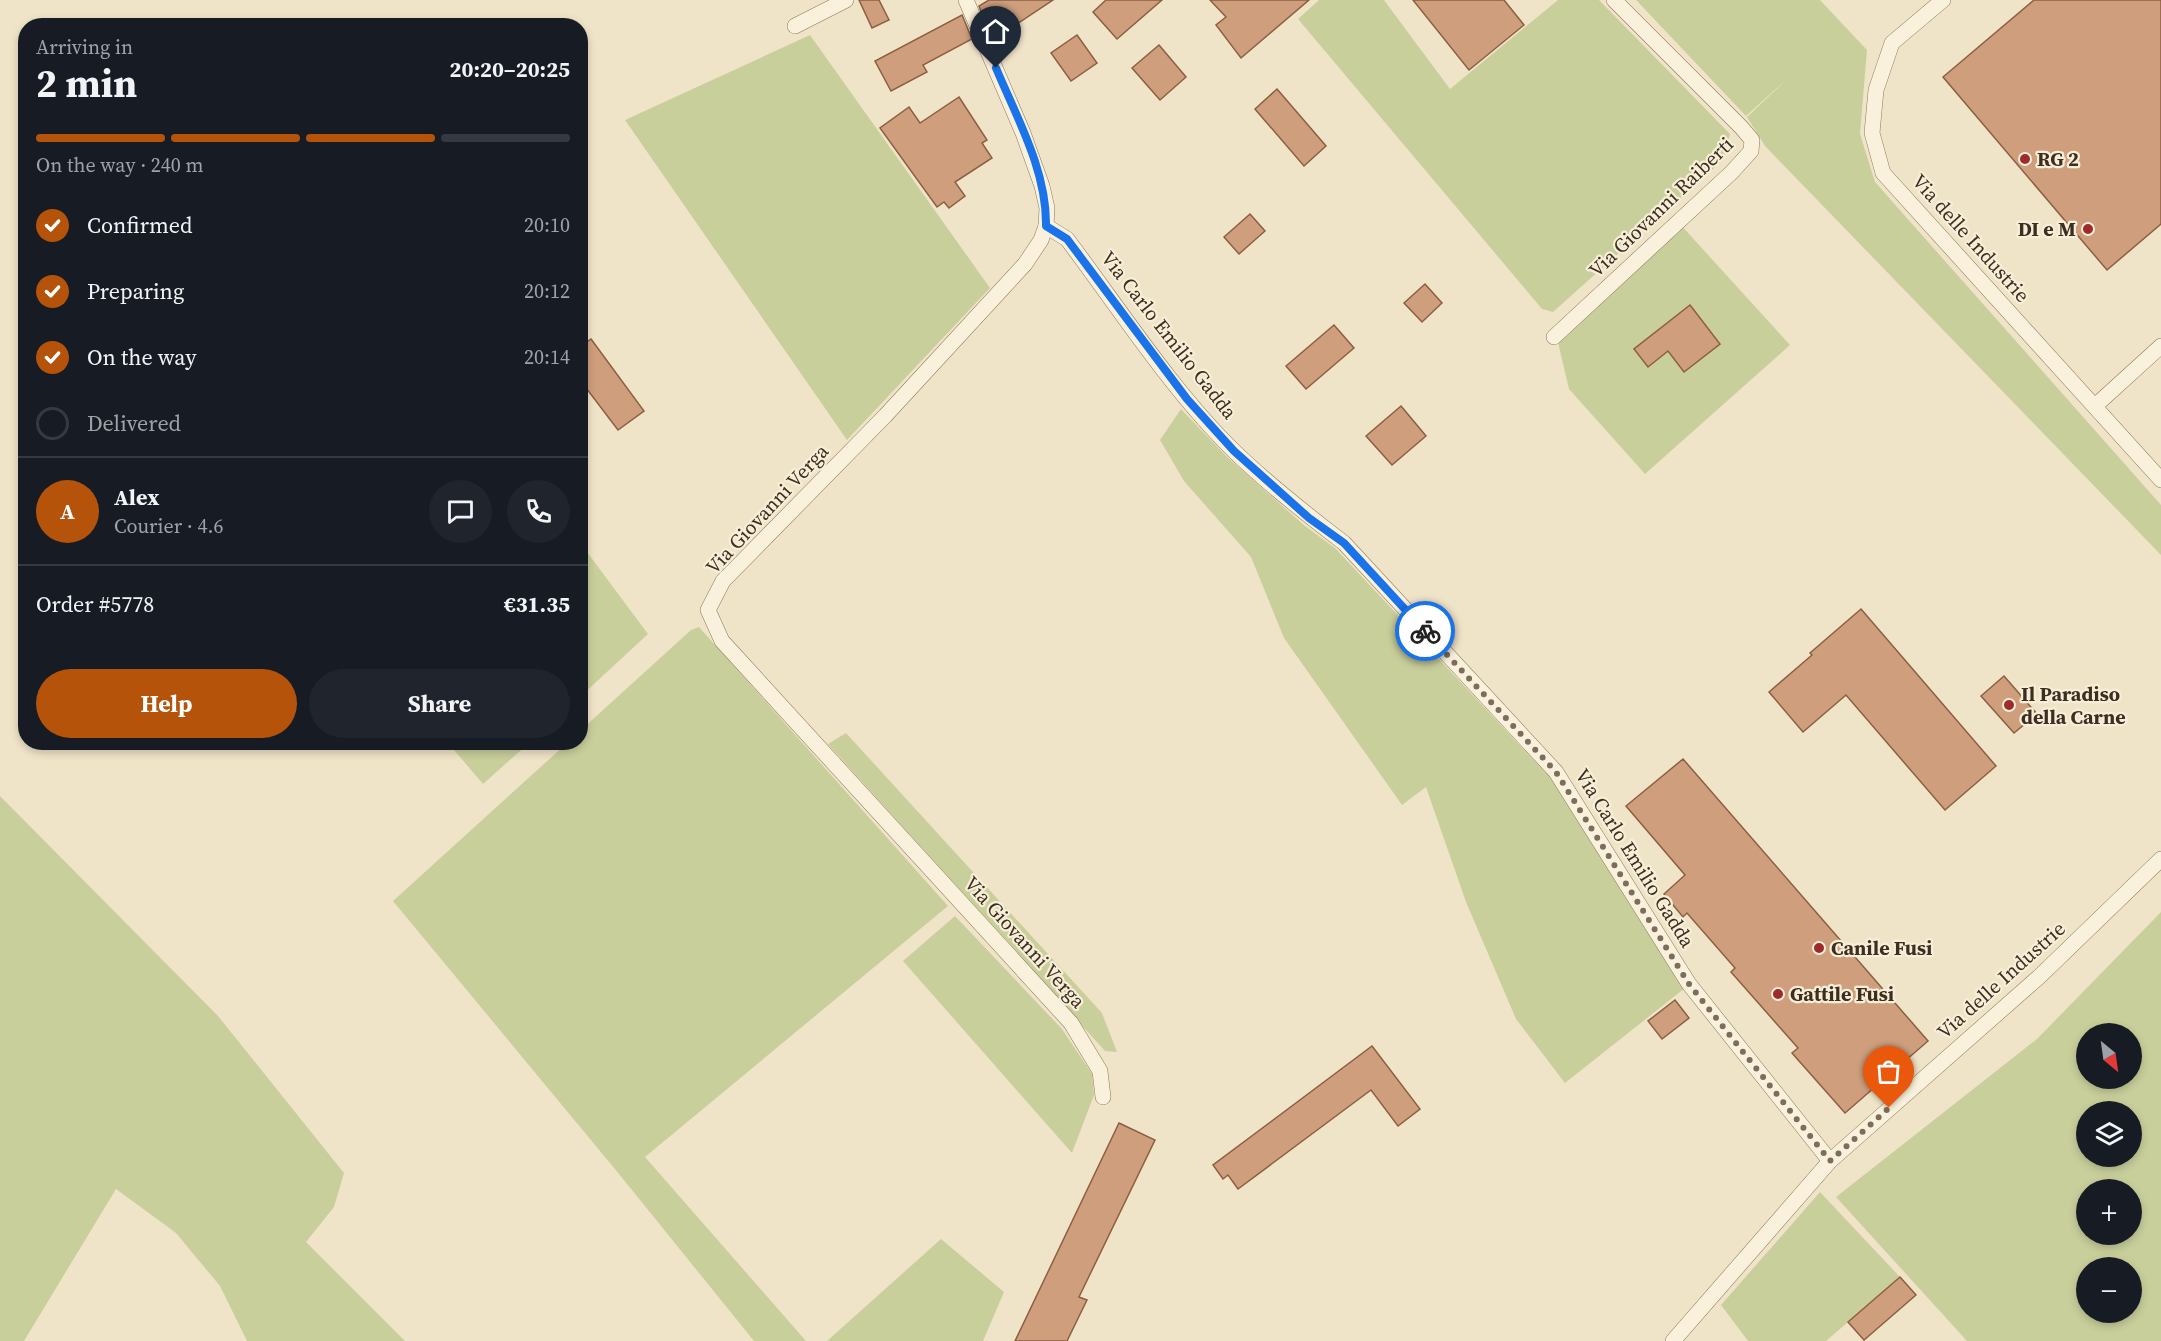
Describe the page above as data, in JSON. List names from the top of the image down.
{
  "streets": {
    "street": [
      "Via Giovanni Raiberti",
      "Via delle Industrie",
      "Via Carlo Emilio Gadda",
      "Via Giovanni Verga"
    ]
  },
  "crossings": [
    ["Via delle Industrie", "Via Carlo Emilio Gadda"],
    ["Via Carlo Emilio Gadda", "Via Giovanni Verga"]
  ],
  "places": [
    "RG 2",
    "DI e M",
    "Il Paradiso della Carne",
    "Canile Fusi",
    "Gattile Fusi"
  ],
  "north": "bottom right",
  "page": {
    "heading": ["2 min", "Arriving in", "20:20–20:25"],
    "panel": [
      "Alex",
      "Courier · 4.6",
      "Order #5778",
      "€31.35"
    ],
    "bar": "On the way · 240 m",
    "list": [
      ["Confirmed", "20:10"],
      ["Preparing", "20:12"],
      ["On the way", "20:14"],
      "Delivered"
    ],
    "round": "A",
    "buttons": ["Help", "Share"],
    "map_buttons": ["+", "−"]
  }
}
